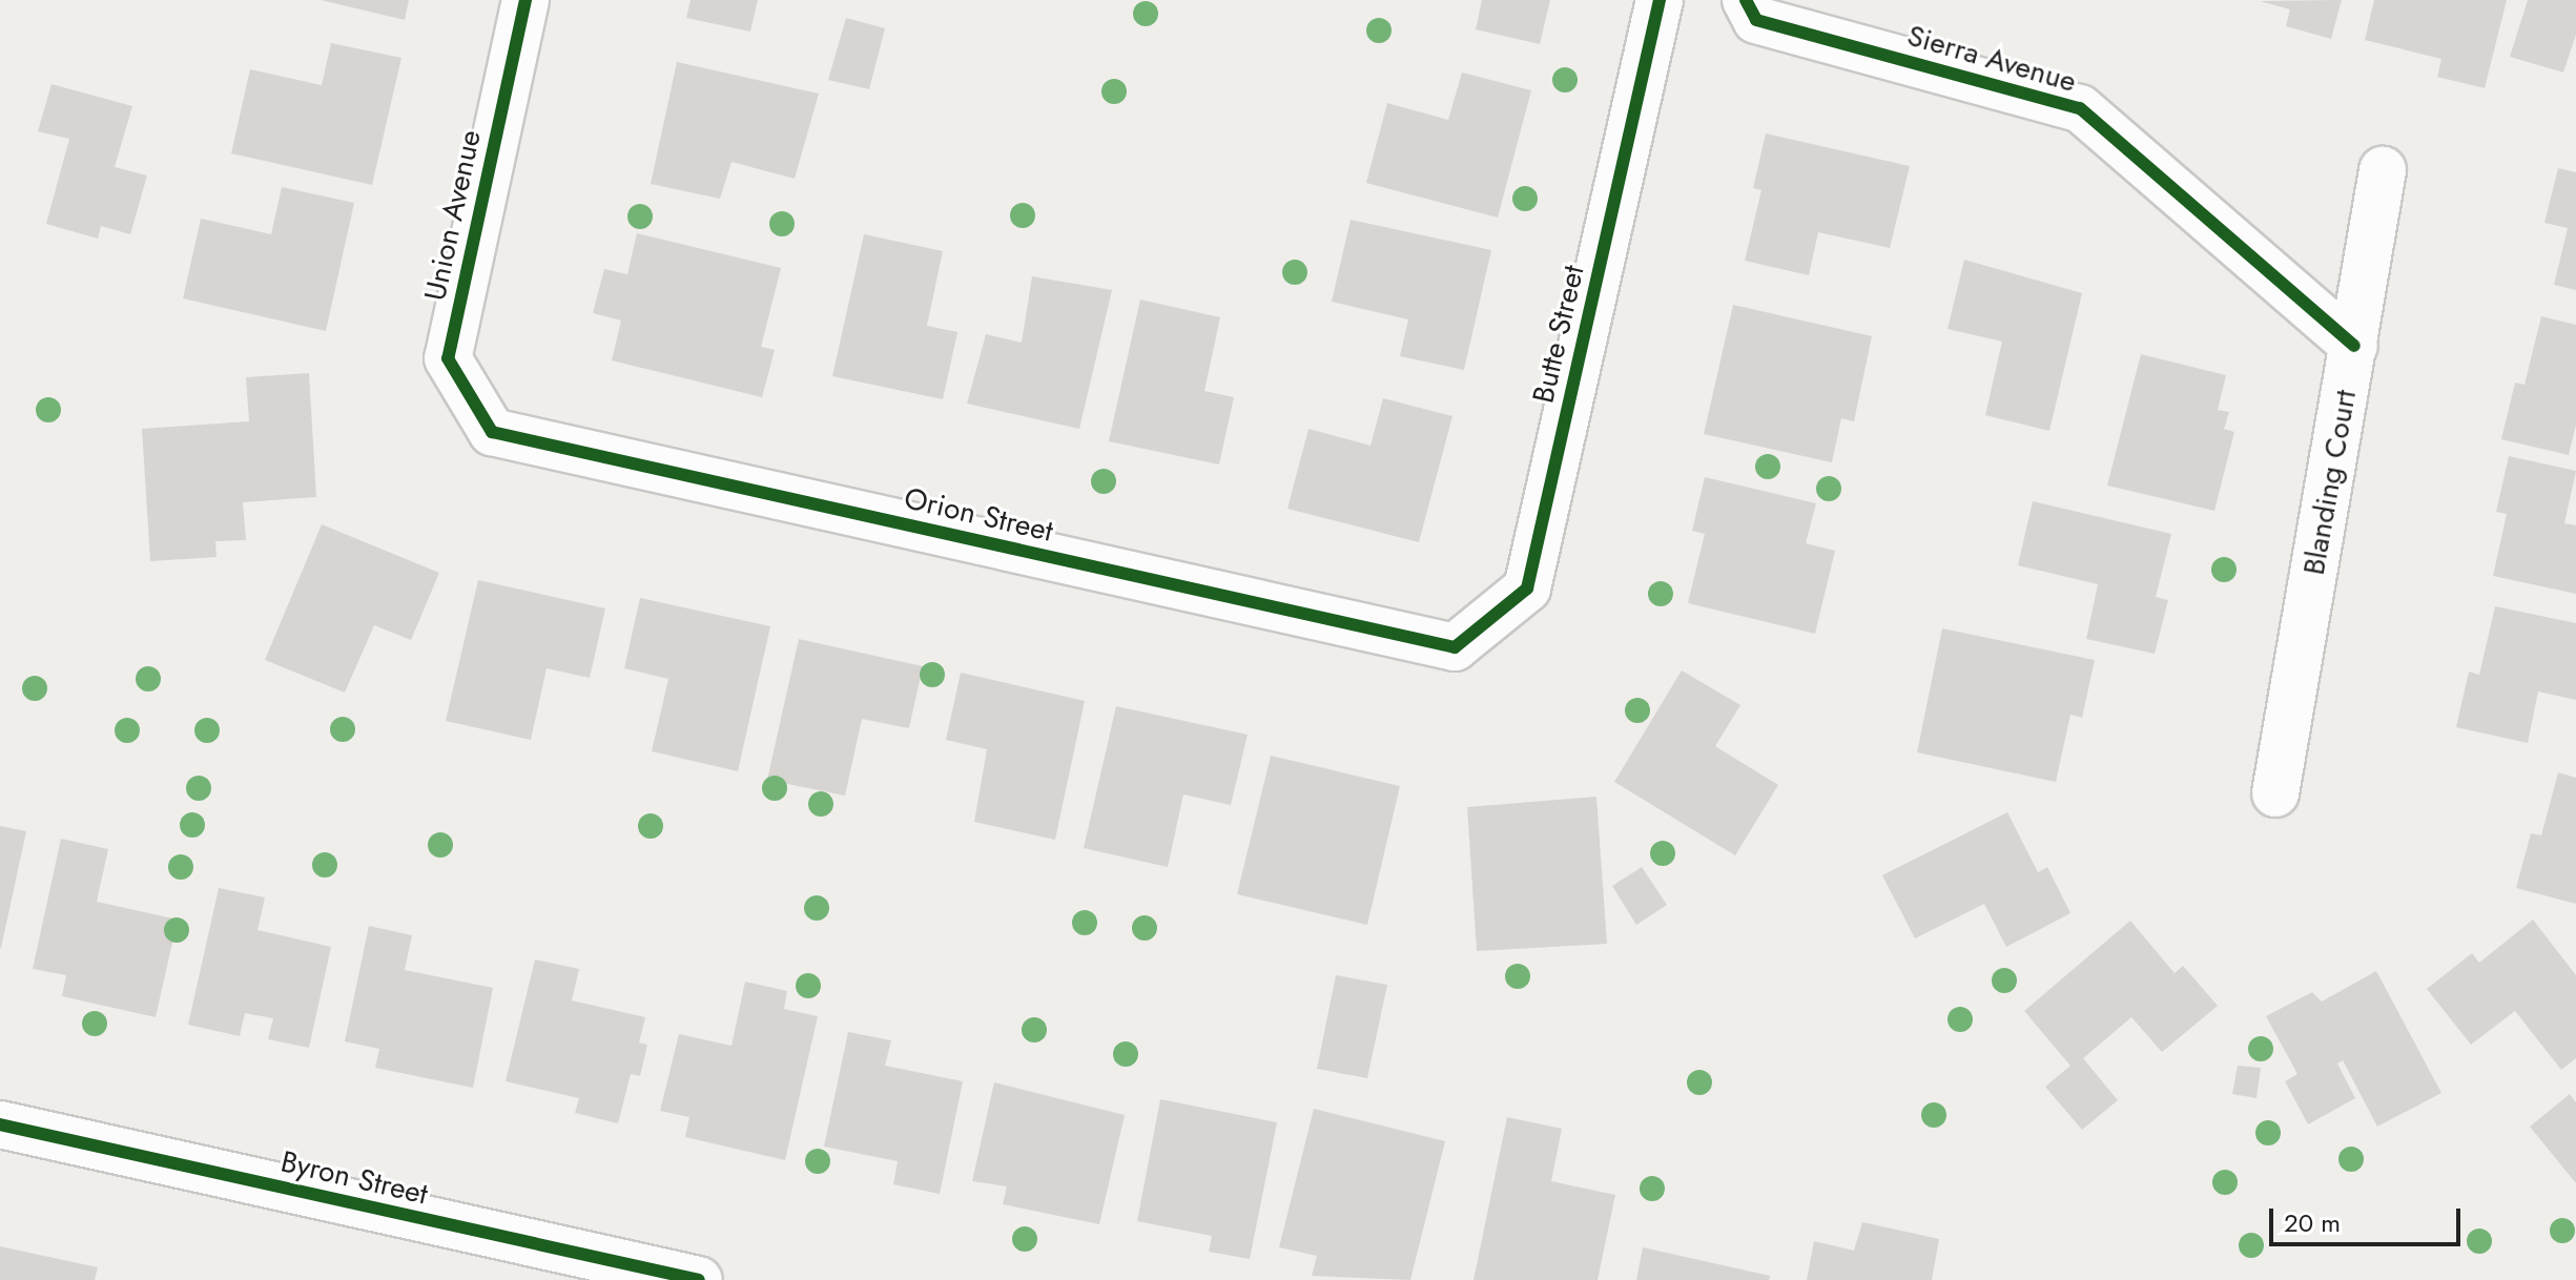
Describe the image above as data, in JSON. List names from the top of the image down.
{
  "streets": {
    "street": [
      "Sierra Avenue",
      "Union Avenue",
      "Butte Street",
      "Blanding Court",
      "Orion Street",
      "Byron Street"
    ]
  },
  "crossings": [
    ["Sierra Avenue", "Blanding Court"],
    ["Union Avenue", "Orion Street"],
    ["Butte Street", "Orion Street"]
  ],
  "scale_bar": "20 m"
}
